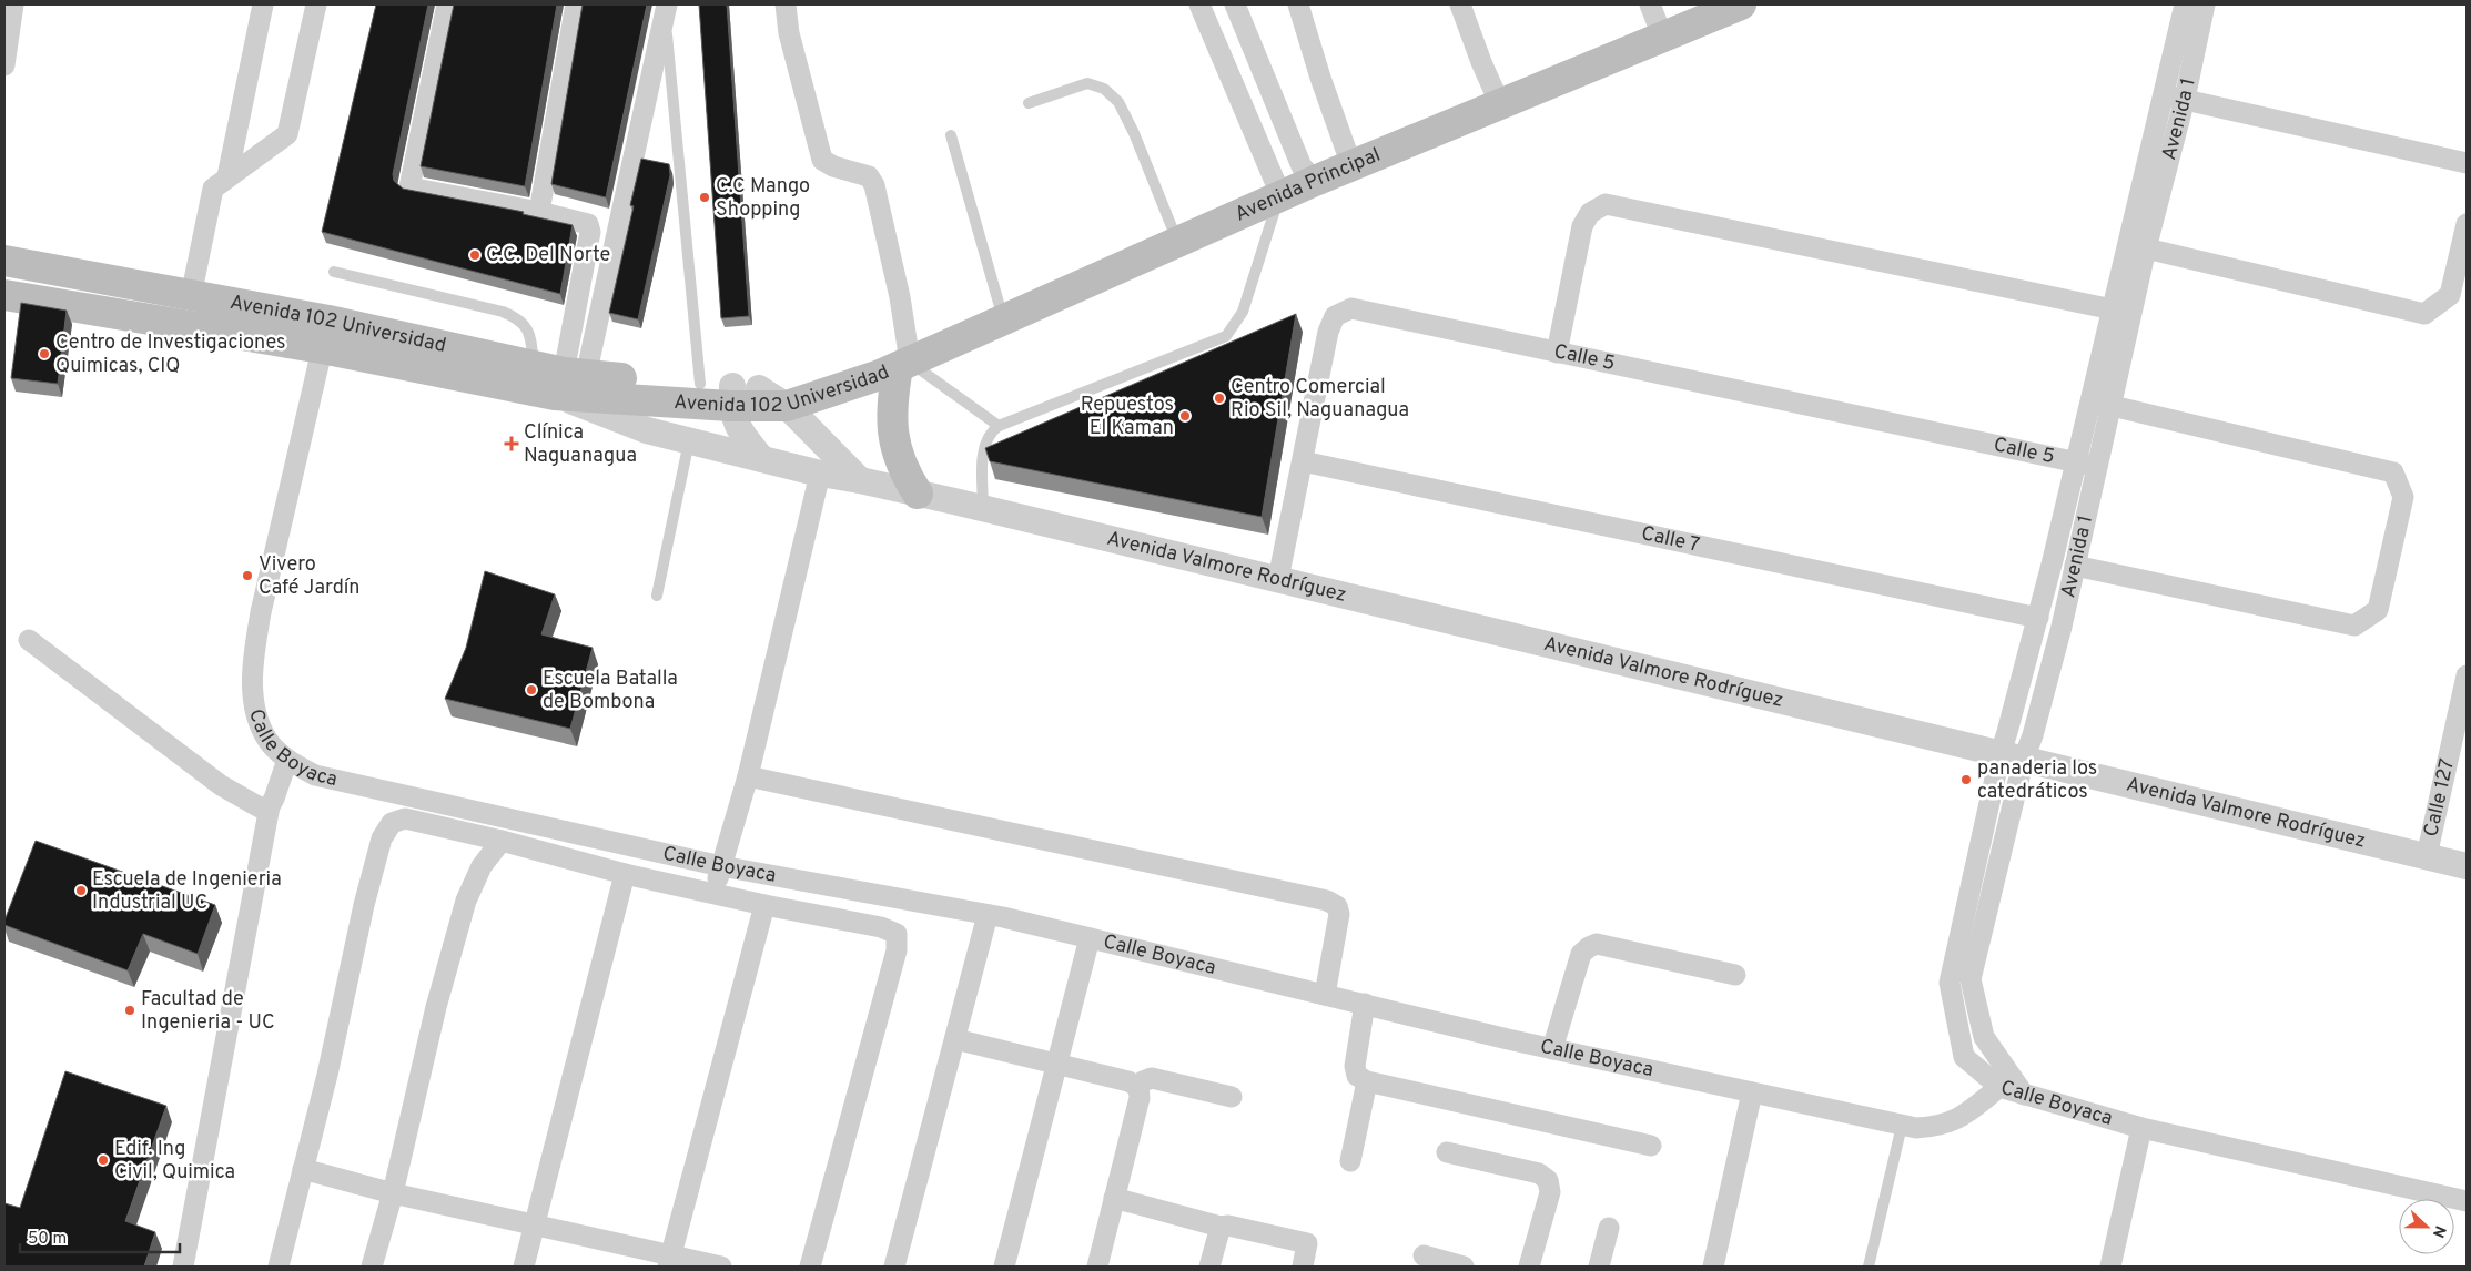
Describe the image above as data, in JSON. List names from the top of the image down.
{
  "streets": {
    "main road": ["Avenida Principal", "Avenida 102 Universidad"],
    "street": [
      "Avenida 1",
      "Calle 5",
      "Calle 7",
      "Avenida Valmore Rodríguez",
      "Calle Boyaca",
      "Calle 127"
    ]
  },
  "crossings": [
    ["Avenida 1", "Calle 5"],
    ["Avenida 1", "Calle 7"],
    ["Avenida 1", "Avenida Valmore Rodríguez"],
    ["Avenida 1", "Calle Boyaca"],
    ["Avenida Principal", "Avenida 102 Universidad"],
    ["Avenida 102 Universidad", "Avenida Valmore Rodríguez"],
    ["Avenida 102 Universidad", "Calle Boyaca"],
    ["Calle 5", "Calle 7"],
    ["Calle 5", "Avenida Valmore Rodríguez"],
    ["Avenida Valmore Rodríguez", "Calle 127"]
  ],
  "places": {
    "other": [
      "C.C Mango Shopping",
      "C.C. Del Norte",
      "Centro de Investigaciones Quimicas, CIQ",
      "Centro Comercial Rio Sil, Naguanagua",
      "Repuestos El Kaman",
      "Vivero Café Jardín",
      "Escuela Batalla de Bombona",
      "panaderia los catedráticos",
      "Escuela de Ingenieria Industrial UC",
      "Facultad de Ingenieria - UC",
      "Edif. Ing Civil, Quimica"
    ],
    "health": ["Clínica Naguanagua"]
  },
  "scale_bar": "50 m",
  "north": "right"
}
